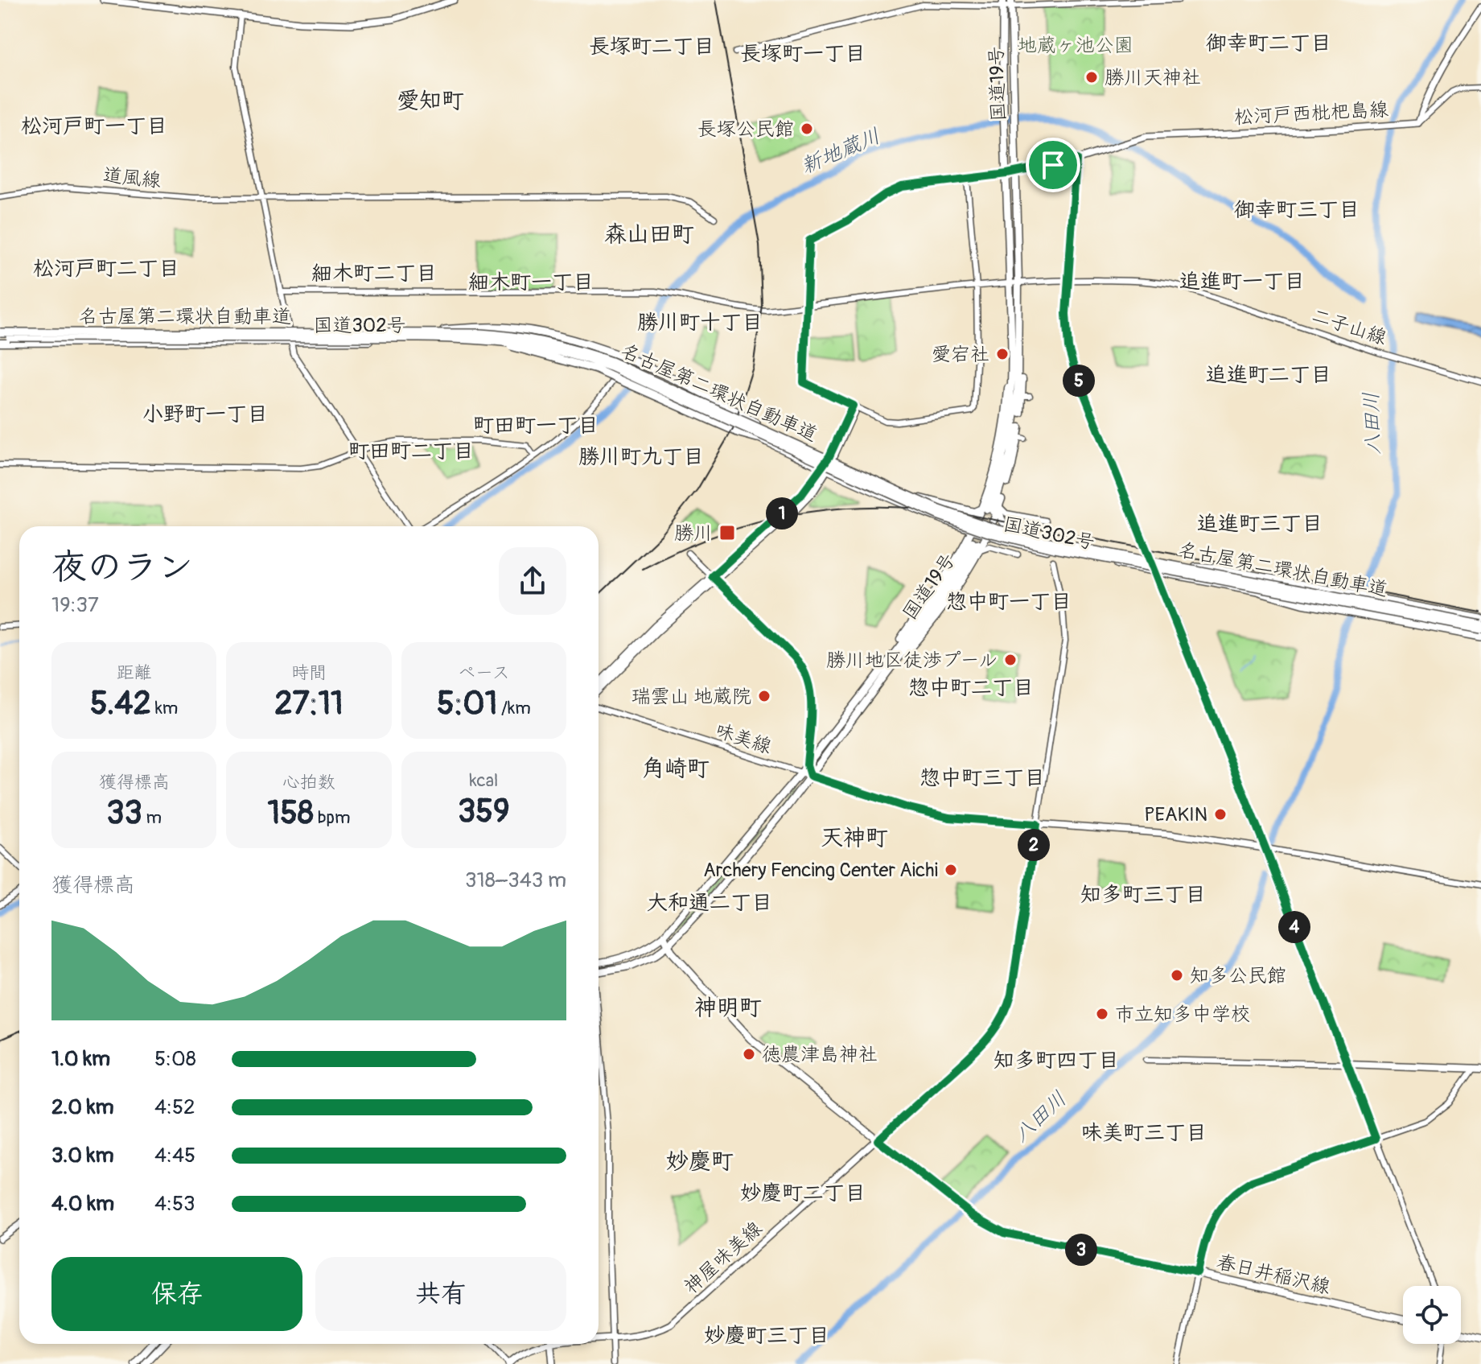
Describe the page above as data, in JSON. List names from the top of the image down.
{
  "streets": {
    "highway": ["名古屋第二環状自動車道"],
    "main road": [
      "国道19号",
      "松河戸西枇杷島線",
      "国道302号",
      "神屋味美線",
      "春日井稲沢線"
    ],
    "street": ["道風線", "二子山線", "味美線"]
  },
  "crossings": [
    ["国道19号", "国道302号"],
    ["国道19号", "二子山線"],
    ["国道19号", "味美線"],
    ["国道19号", "春日井稲沢線"],
    ["味美線", "神屋味美線"],
    ["神屋味美線", "春日井稲沢線"]
  ],
  "districts": [
    "御幸町二丁目",
    "長塚町二丁目",
    "長塚町一丁目",
    "愛知町",
    "松河戸町一丁目",
    "御幸町三丁目",
    "森山田町",
    "松河戸町二丁目",
    "細木町二丁目",
    "追進町一丁目",
    "細木町一丁目",
    "勝川町十丁目",
    "追進町二丁目",
    "小野町一丁目",
    "町田町一丁目",
    "町田町二丁目",
    "勝川町九丁目",
    "追進町三丁目",
    "惣中町一丁目",
    "惣中町二丁目",
    "角崎町",
    "惣中町三丁目",
    "天神町",
    "知多町三丁目",
    "大和通二丁目",
    "神明町",
    "知多町四丁目",
    "味美町三丁目",
    "妙慶町",
    "妙慶町二丁目",
    "妙慶町三丁目"
  ],
  "water": ["新地蔵川", "八田川"],
  "parks": ["地蔵ヶ池公園"],
  "places": {
    "other": [
      "勝川天神社",
      "長塚公民館",
      "愛宕社",
      "勝川地区徒渉プール",
      "瑞雲山 地蔵院",
      "PEAKIN",
      "Archery Fencing Center Aichi",
      "知多公民館",
      "市立知多中学校",
      "徳農津島神社"
    ],
    "transit": ["勝川"]
  },
  "page": {
    "pins": [
      "5",
      "1",
      "2",
      "4",
      "3"
    ],
    "heading": ["夜のラン", "19:37"],
    "stats": [
      ["距離", "5.42 km"],
      ["時間", "27:11"],
      ["ペース", "5:01 /km"],
      ["獲得標高", "33 m"],
      ["心拍数", "158 bpm"],
      ["kcal", "359"]
    ],
    "chart": ["獲得標高", "318–343 m"],
    "list": [
      {
        "name": "1.0 km",
        "note": "5:08"
      },
      {
        "name": "2.0 km",
        "note": "4:52"
      },
      {
        "name": "3.0 km",
        "note": "4:45"
      },
      {
        "name": "4.0 km",
        "note": "4:53"
      }
    ],
    "buttons": ["保存", "共有"]
  }
}
